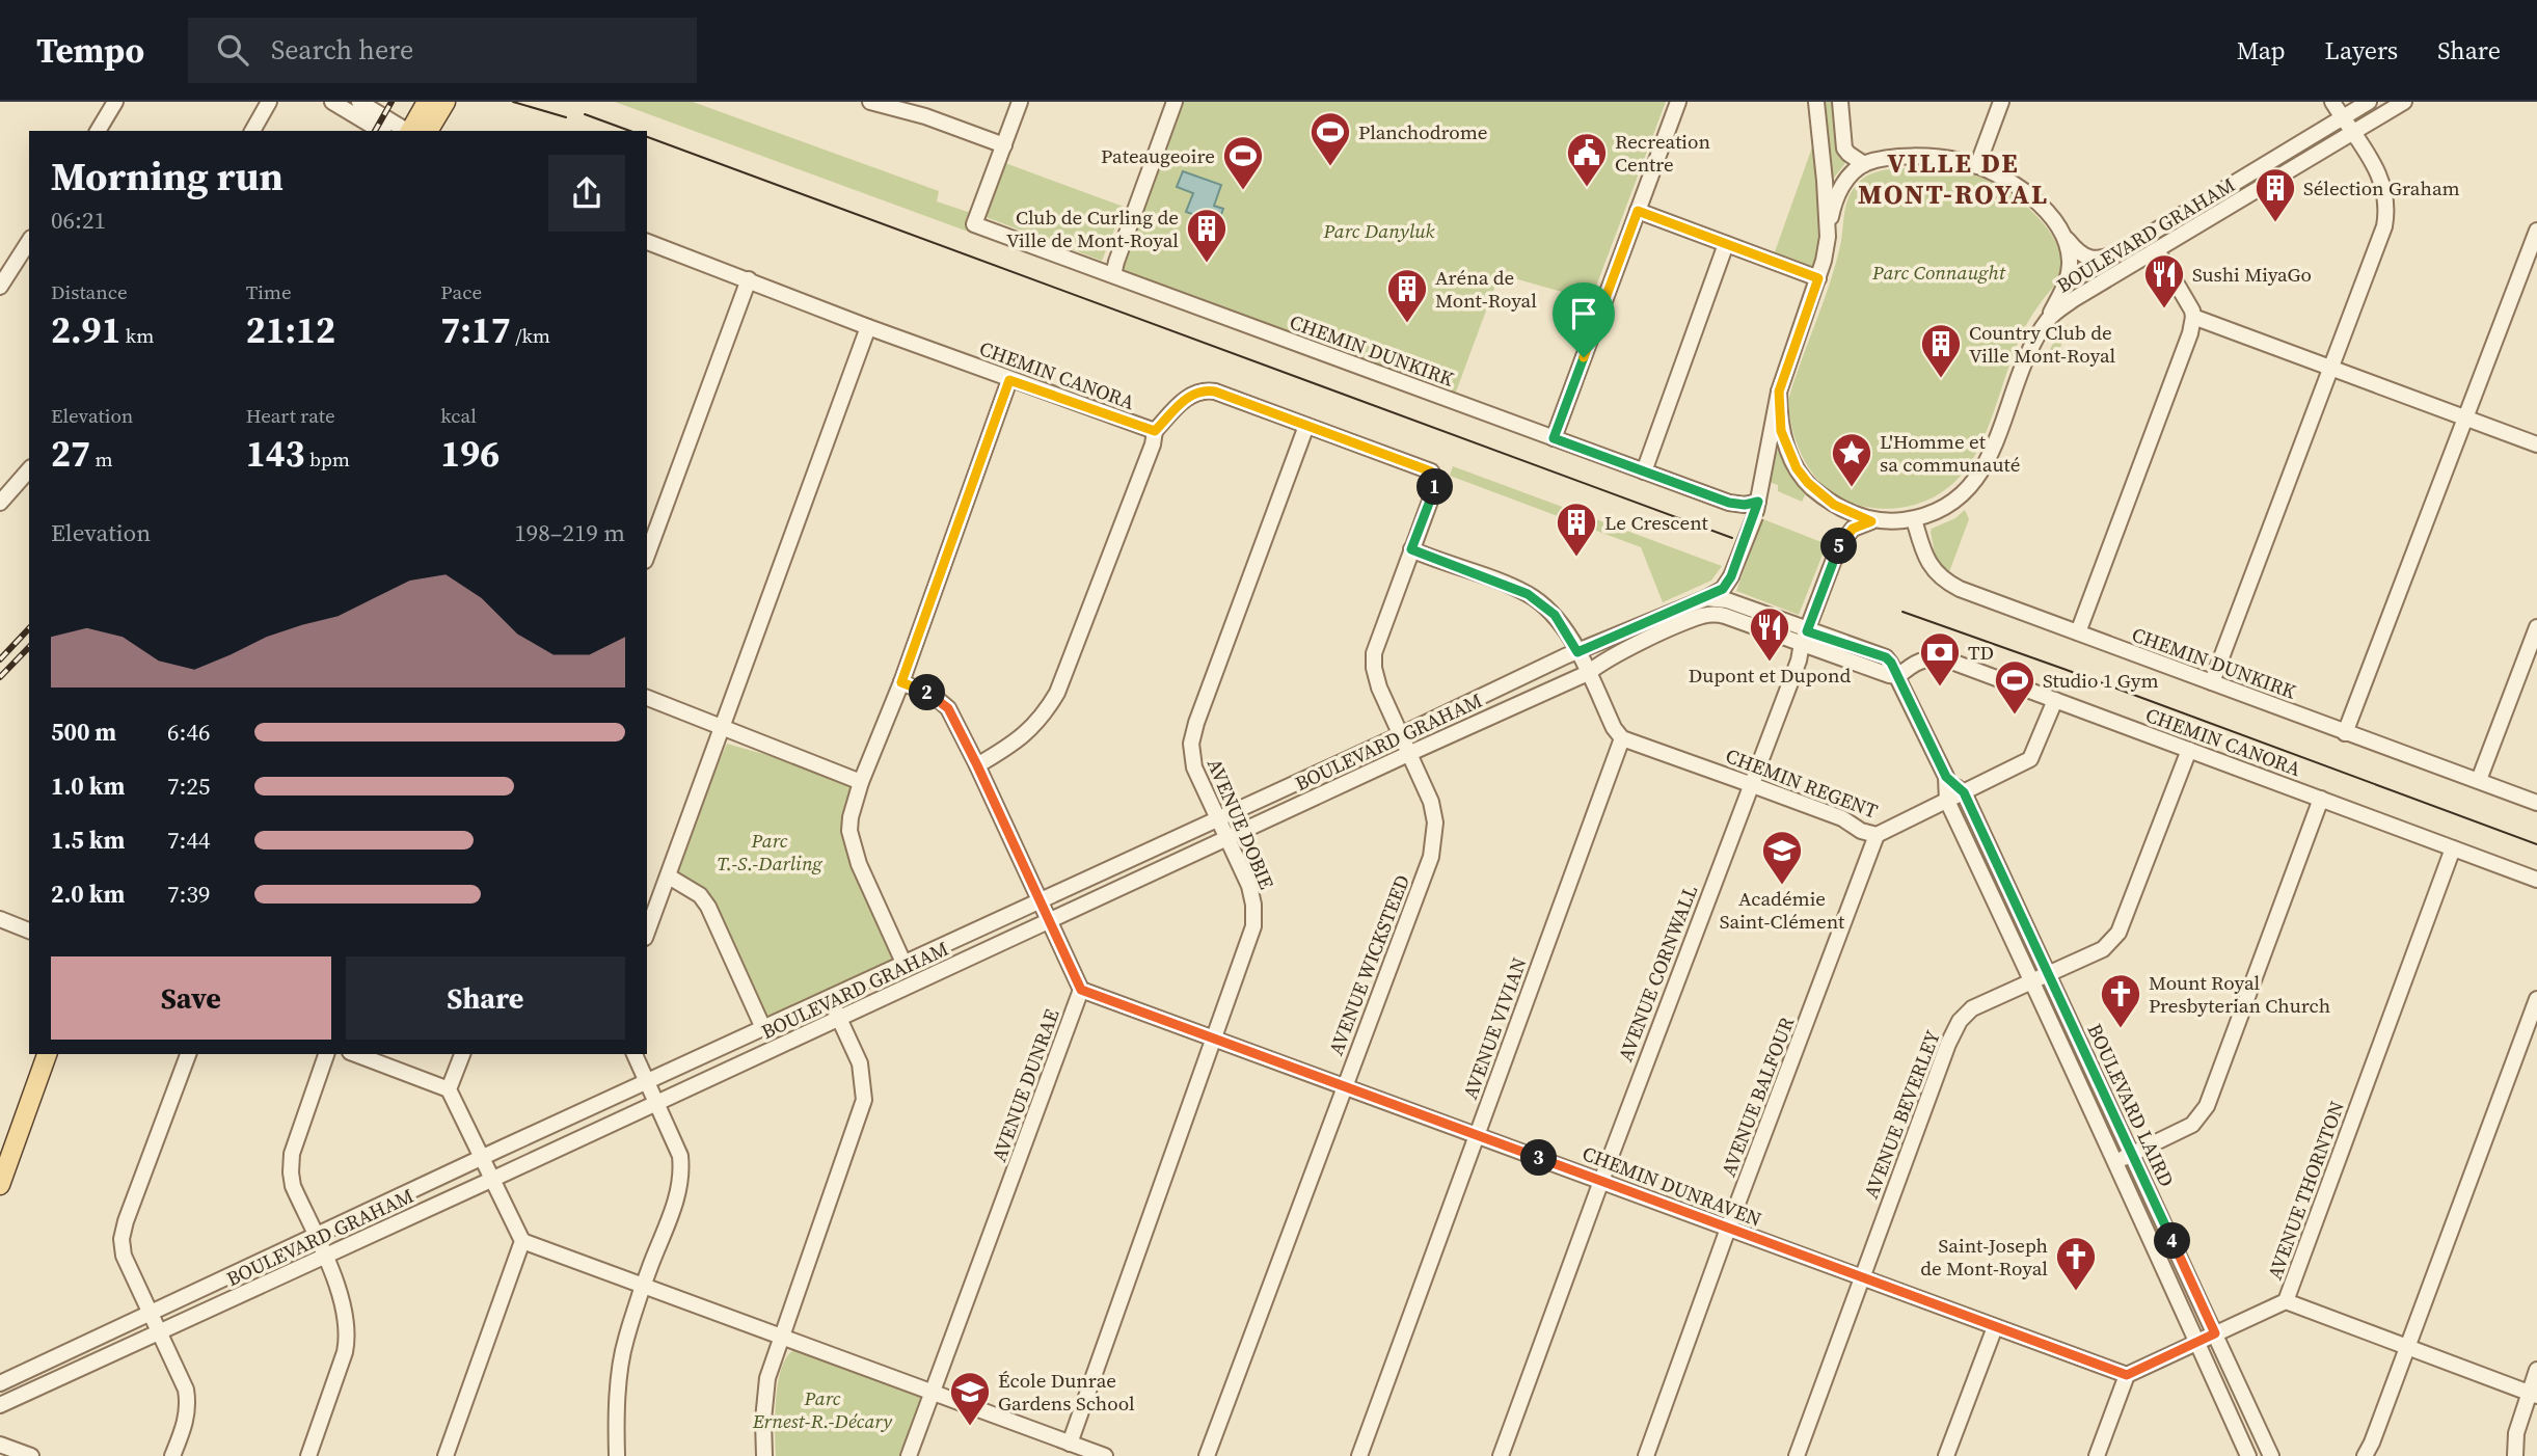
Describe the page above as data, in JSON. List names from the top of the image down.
{
  "streets": {
    "street": [
      "BOULEVARD GRAHAM",
      "CHEMIN DUNKIRK",
      "CHEMIN CANORA",
      "CHEMIN REGENT",
      "AVENUE DOBIE",
      "AVENUE WICKSTEED",
      "AVENUE CORNWALL",
      "AVENUE VIVIAN",
      "AVENUE DUNRAE",
      "AVENUE BALFOUR",
      "BOULEVARD LAIRD",
      "AVENUE BEVERLEY",
      "CHEMIN DUNRAVEN",
      "AVENUE THORNTON"
    ]
  },
  "crossings": [
    ["BOULEVARD GRAHAM", "CHEMIN DUNKIRK"],
    ["BOULEVARD GRAHAM", "AVENUE DOBIE"],
    ["BOULEVARD GRAHAM", "AVENUE WICKSTEED"],
    ["BOULEVARD GRAHAM", "AVENUE CORNWALL"],
    ["CHEMIN CANORA", "CHEMIN REGENT"],
    ["CHEMIN CANORA", "BOULEVARD LAIRD"],
    ["CHEMIN CANORA", "AVENUE BEVERLEY"],
    ["CHEMIN CANORA", "AVENUE THORNTON"],
    ["CHEMIN REGENT", "AVENUE CORNWALL"],
    ["CHEMIN REGENT", "AVENUE VIVIAN"],
    ["CHEMIN REGENT", "AVENUE BALFOUR"],
    ["CHEMIN REGENT", "BOULEVARD LAIRD"],
    ["AVENUE DOBIE", "AVENUE WICKSTEED"],
    ["AVENUE DOBIE", "CHEMIN DUNRAVEN"],
    ["AVENUE WICKSTEED", "CHEMIN DUNRAVEN"],
    ["AVENUE CORNWALL", "CHEMIN DUNRAVEN"],
    ["AVENUE VIVIAN", "CHEMIN DUNRAVEN"],
    ["AVENUE DUNRAE", "CHEMIN DUNRAVEN"],
    ["AVENUE BALFOUR", "CHEMIN DUNRAVEN"],
    ["BOULEVARD LAIRD", "AVENUE BEVERLEY"],
    ["BOULEVARD LAIRD", "AVENUE THORNTON"],
    ["AVENUE BEVERLEY", "CHEMIN DUNRAVEN"],
    ["CHEMIN DUNRAVEN", "AVENUE THORNTON"]
  ],
  "districts": ["VILLE DE MONT-ROYAL"],
  "parks": [
    "Parc Danyluk",
    "Parc Connaught",
    "Parc T.-S.-Darling",
    "Parc Ernest-R.-Décary"
  ],
  "places": {
    "sports": ["Planchodrome", "Pateaugeoire", "Studio 1 Gym"],
    "public building": ["Recreation Centre"],
    "building": [
      "Sélection Graham",
      "Club de Curling de Ville de Mont-Royal",
      "Aréna de Mont-Royal",
      "Country Club de Ville Mont-Royal",
      "Le Crescent"
    ],
    "restaurant": ["Sushi MiyaGo", "Dupont et Dupond"],
    "place": ["L'Homme et sa communauté"],
    "bank": ["TD"],
    "school or university": ["Académie Saint-Clément", "École Dunrae Gardens School"],
    "church": ["Mount Royal Presbyterian Church", "Saint-Joseph de Mont-Royal"]
  },
  "page": {
    "header": "Tempo",
    "search": "Search here",
    "nav": ["Map", "Layers", "Share"],
    "heading": ["Morning run", "06:21"],
    "stats": [
      ["Distance", "2.91 km"],
      ["Time", "21:12"],
      ["Pace", "7:17 /km"],
      ["Elevation", "27 m"],
      ["Heart rate", "143 bpm"],
      ["kcal", "196"]
    ],
    "pins": [
      "1",
      "5",
      "2",
      "3",
      "4"
    ],
    "chart": ["Elevation", "198–219 m"],
    "list": [
      {
        "name": "500 m",
        "note": "6:46"
      },
      {
        "name": "1.0 km",
        "note": "7:25"
      },
      {
        "name": "1.5 km",
        "note": "7:44"
      },
      {
        "name": "2.0 km",
        "note": "7:39"
      }
    ],
    "buttons": ["Save", "Share"]
  }
}
